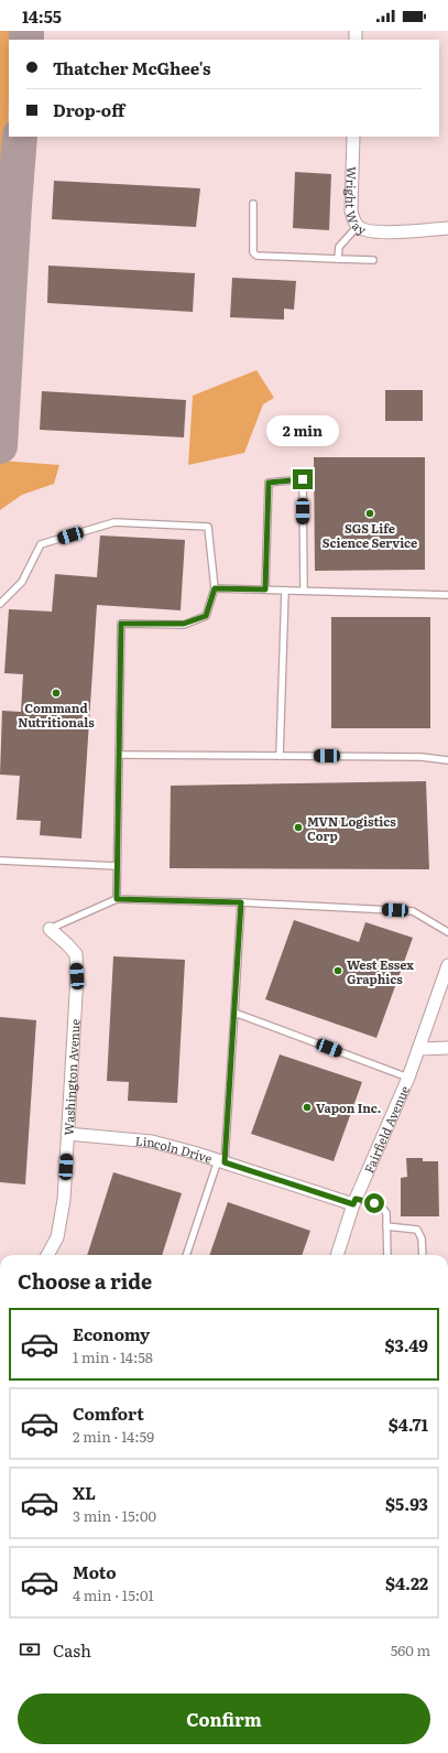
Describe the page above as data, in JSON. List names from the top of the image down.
{
  "streets": {
    "street": [
      "Wright Way",
      "Washington Avenue",
      "Fairfield Avenue",
      "Lincoln Drive"
    ]
  },
  "crossings": [
    ["Washington Avenue", "Lincoln Drive"],
    ["Fairfield Avenue", "Lincoln Drive"]
  ],
  "places": [
    "SGS Life Science Service",
    "Command Nutritionals",
    "MVN Logistics Corp",
    "West Essex Graphics",
    "Vapon Inc."
  ],
  "page": {
    "status": "14:55",
    "banner": ["Thatcher McGhee's", "Drop-off"],
    "bubble": "2 min",
    "heading": "Choose a ride",
    "list": [
      {
        "name": "Economy",
        "note": "1 min · 14:58",
        "value": "$3.49"
      },
      {
        "name": "Comfort",
        "note": "2 min · 14:59",
        "value": "$4.71"
      },
      {
        "name": "XL",
        "note": "3 min · 15:00",
        "value": "$5.93"
      },
      {
        "name": "Moto",
        "note": "4 min · 15:01",
        "value": "$4.22"
      }
    ],
    "pay": ["Cash", "560 m"],
    "buttons": "Confirm"
  }
}
